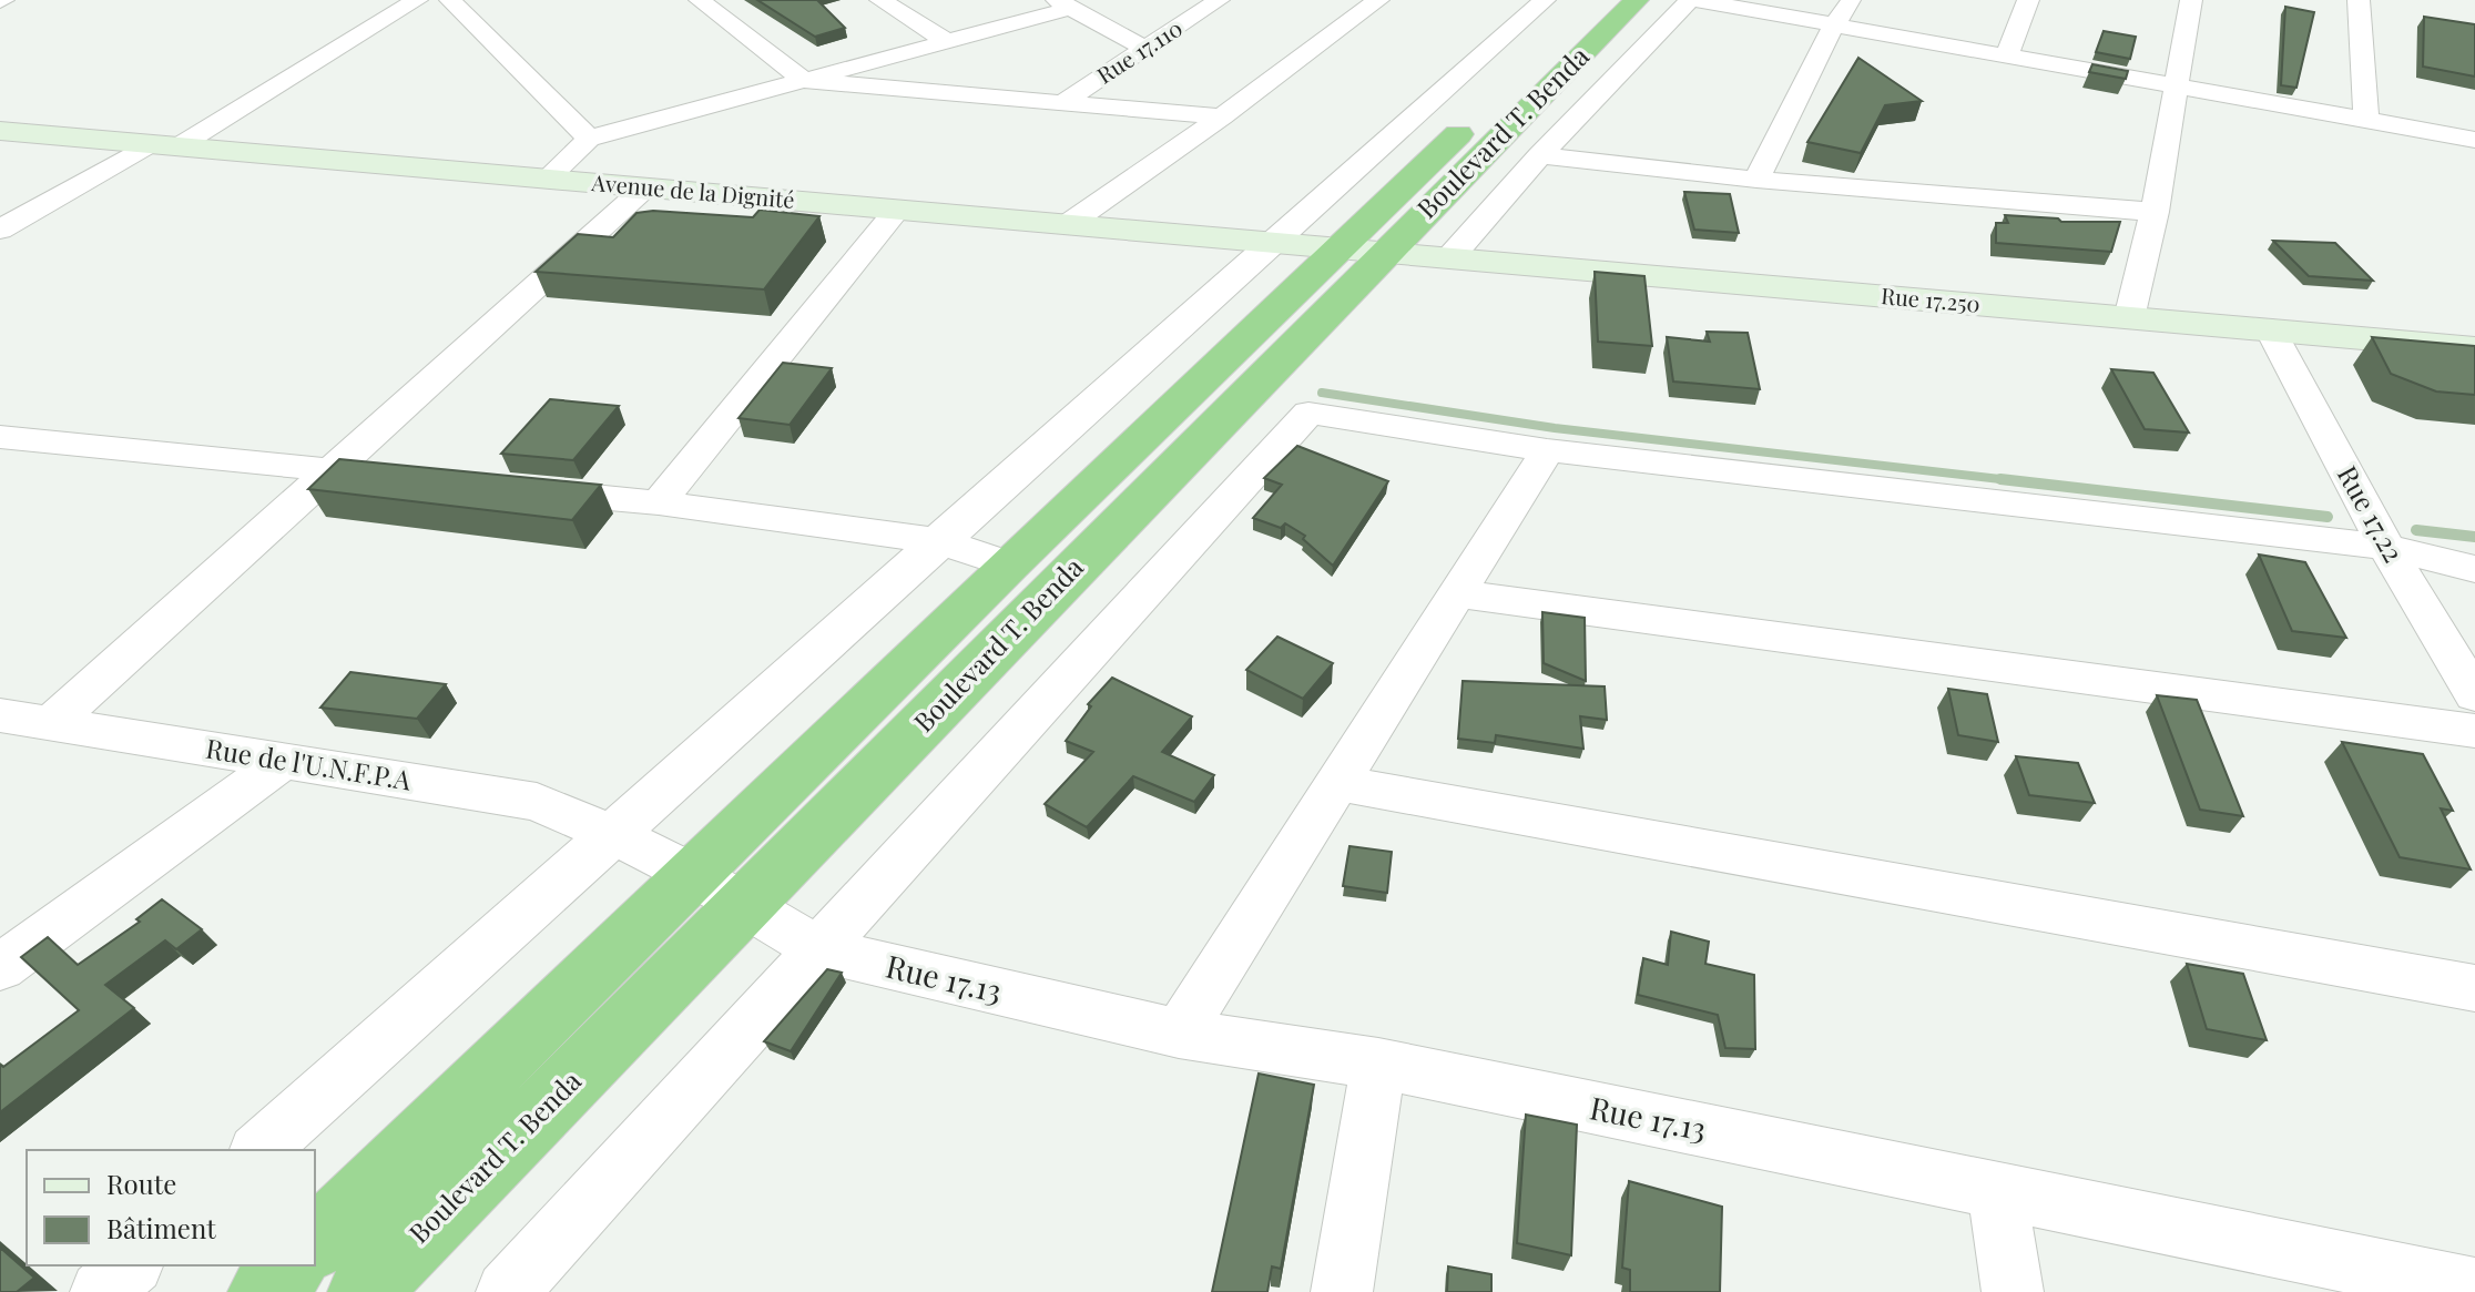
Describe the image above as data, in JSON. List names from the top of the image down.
{
  "streets": {
    "highway": ["Boulevard T. Benda"],
    "street": [
      "Rue 17.110",
      "Avenue de la Dignité",
      "Rue 17.250",
      "Rue 17.22",
      "Rue de l'U.N.F.P.A",
      "Rue 17.13"
    ]
  },
  "crossings": [
    ["Boulevard T. Benda", "Avenue de la Dignité"],
    ["Boulevard T. Benda", "Rue 17.250"],
    ["Boulevard T. Benda", "Rue de l'U.N.F.P.A"],
    ["Boulevard T. Benda", "Rue 17.13"],
    ["Avenue de la Dignité", "Rue 17.250"],
    ["Rue 17.250", "Rue 17.22"],
    ["Rue de l'U.N.F.P.A", "Rue 17.13"]
  ],
  "legend": ["Route", "Bâtiment"]
}
